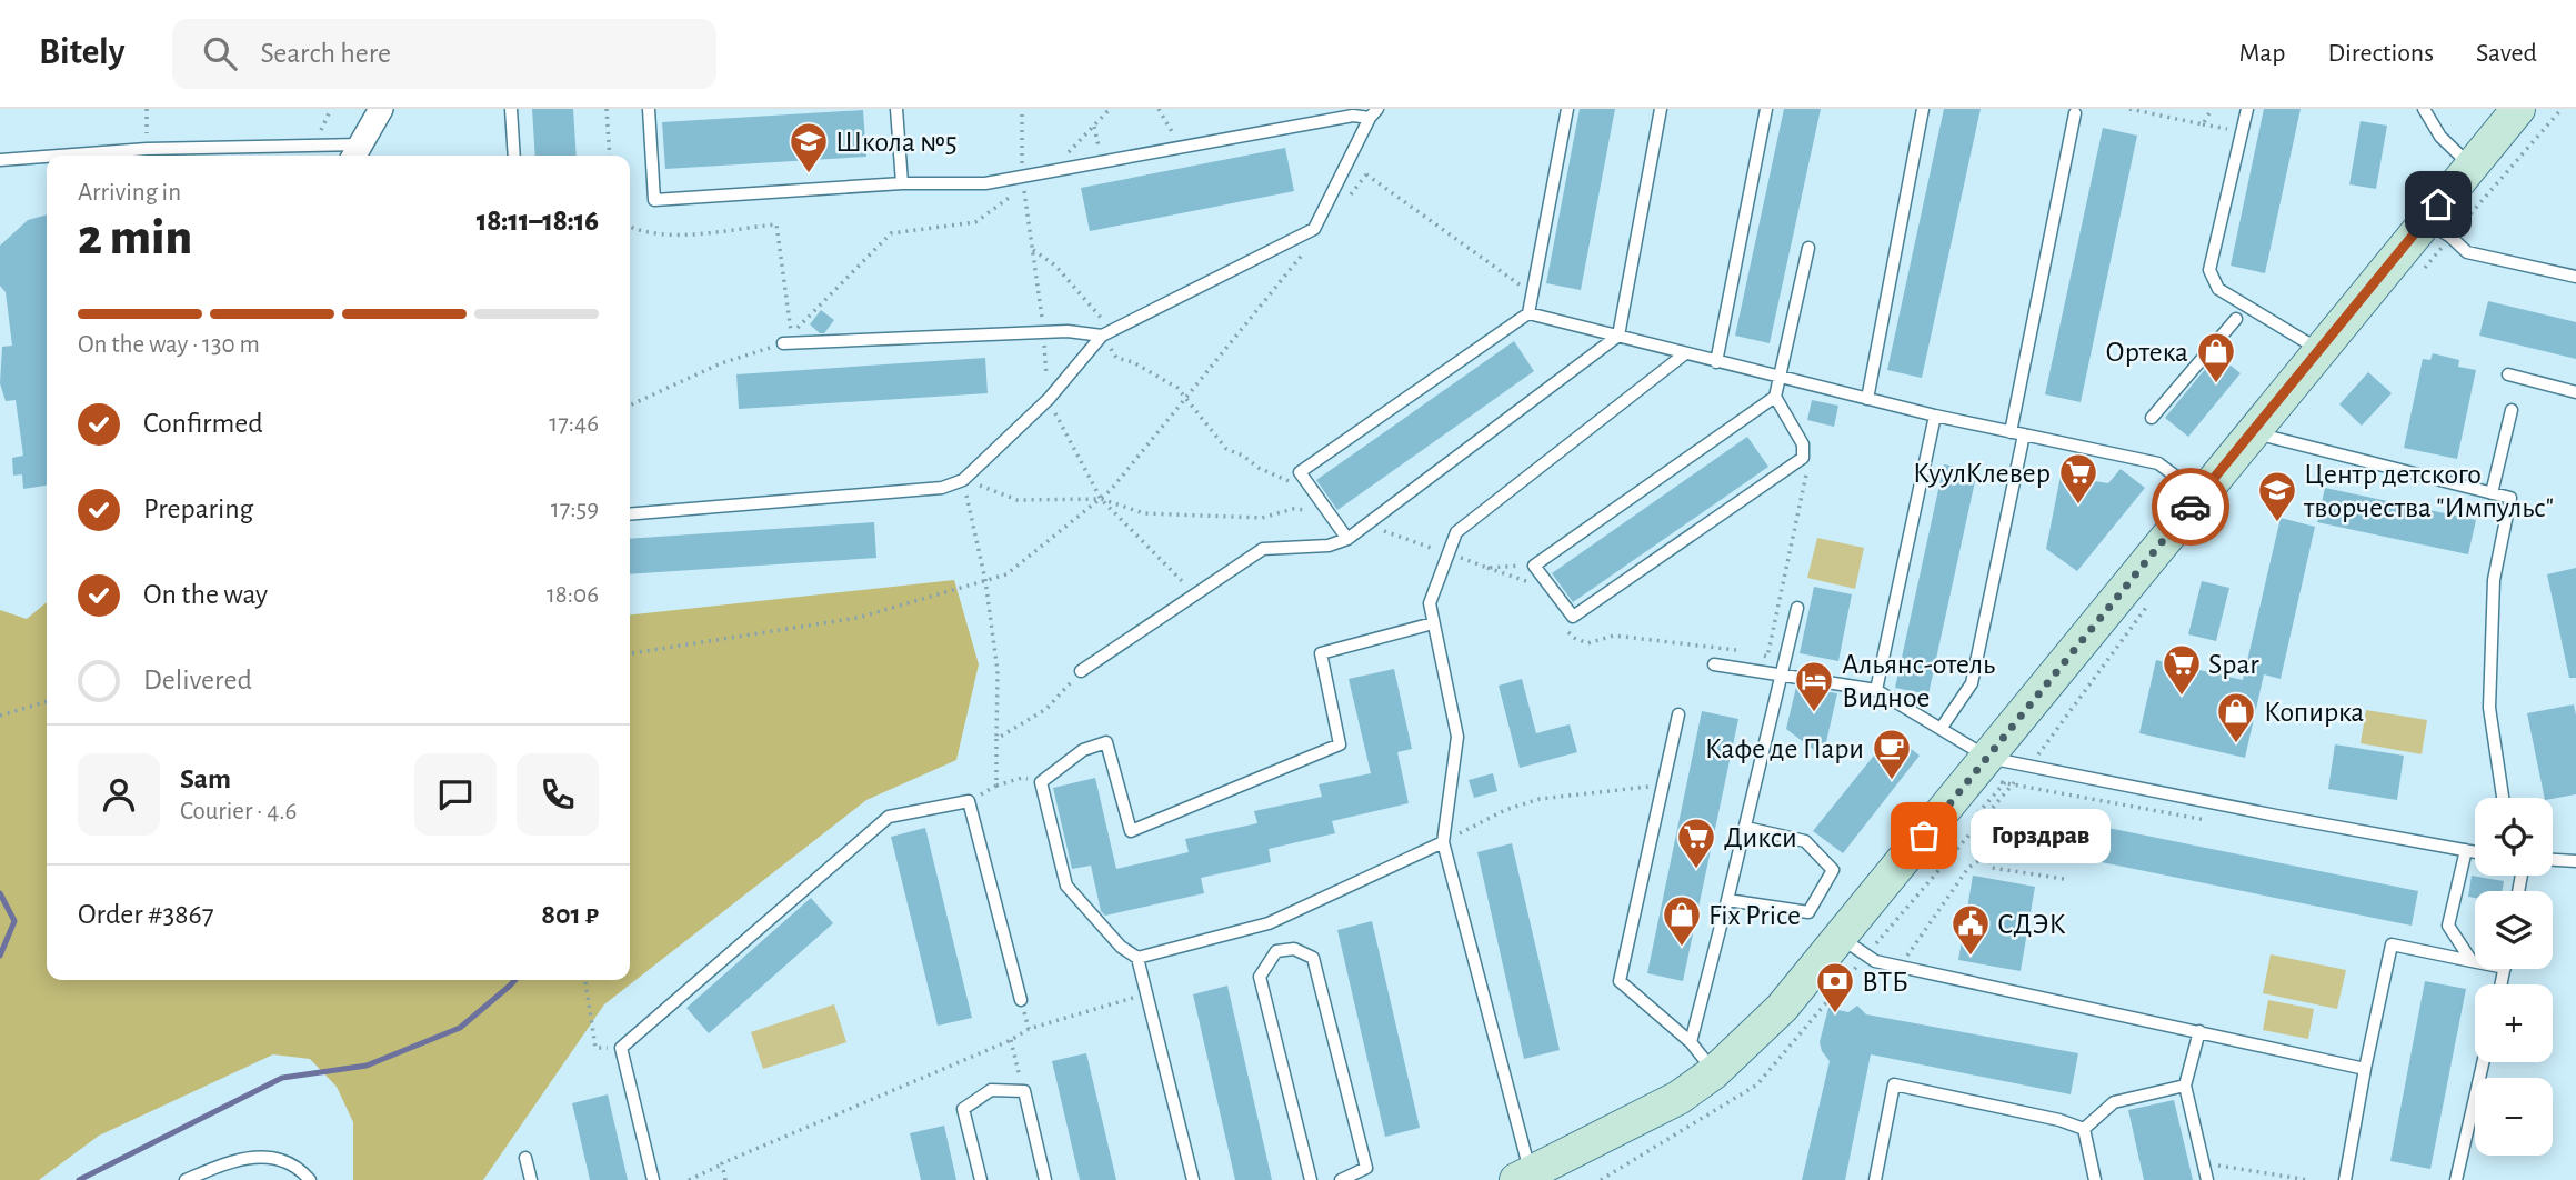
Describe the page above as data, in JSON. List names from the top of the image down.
{
  "places": {
    "school or university": ["Школа №5", "Центр детского творчества \"Импульс\""],
    "shop": ["Ортека", "Копирка", "Fix Price"],
    "supermarket": ["КуулКлевер", "Spar", "Дикси"],
    "hotel": ["Альянс-отель Видное"],
    "cafe": ["Кафе де Пари"],
    "other": ["Горздрав"],
    "public building": ["СДЭК"],
    "bank": ["ВТБ"]
  },
  "page": {
    "header": "Bitely",
    "search": "Search here",
    "nav": ["Map", "Directions", "Saved"],
    "heading": ["2 min", "Arriving in", "18:11–18:16"],
    "panel": [
      "Sam",
      "Courier · 4.6",
      "Order #3867",
      "801 ₽"
    ],
    "bar": "On the way · 130 m",
    "list": [
      ["Confirmed", "17:46"],
      ["Preparing", "17:59"],
      ["On the way", "18:06"],
      "Delivered"
    ],
    "map_buttons": ["+", "−"],
    "bubble": "Горздрав"
  }
}
